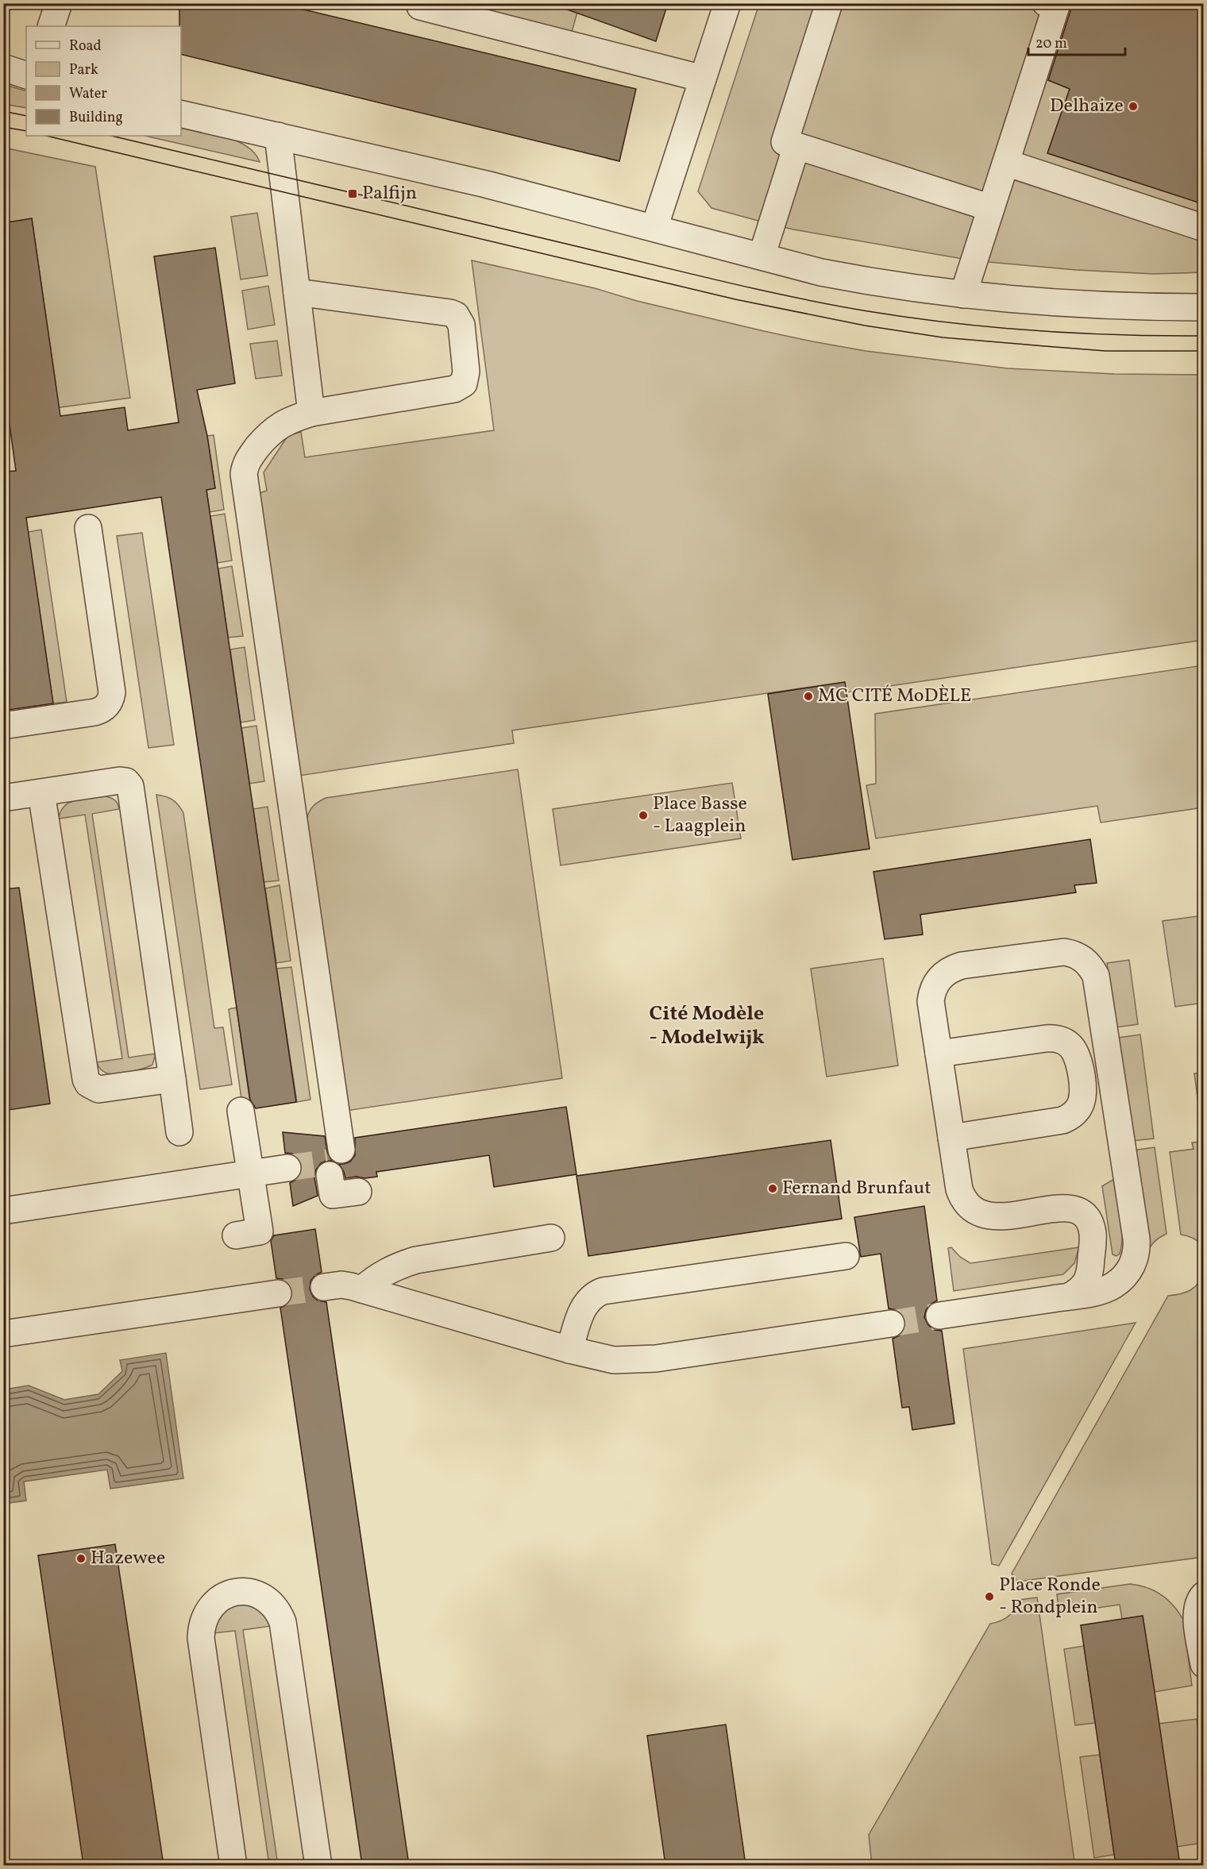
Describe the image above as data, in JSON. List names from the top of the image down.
{
  "districts": ["Cité Modèle - Modelwijk"],
  "places": {
    "other": [
      "Delhaize",
      "MC CITÉ MoDÈLE",
      "Place Basse - Laagplein",
      "Fernand Brunfaut",
      "Hazewee",
      "Place Ronde - Rondplein"
    ],
    "transit": ["Palfijn"]
  },
  "legend": [
    "Road",
    "Park",
    "Water",
    "Building"
  ],
  "scale_bar": "20 m"
}
